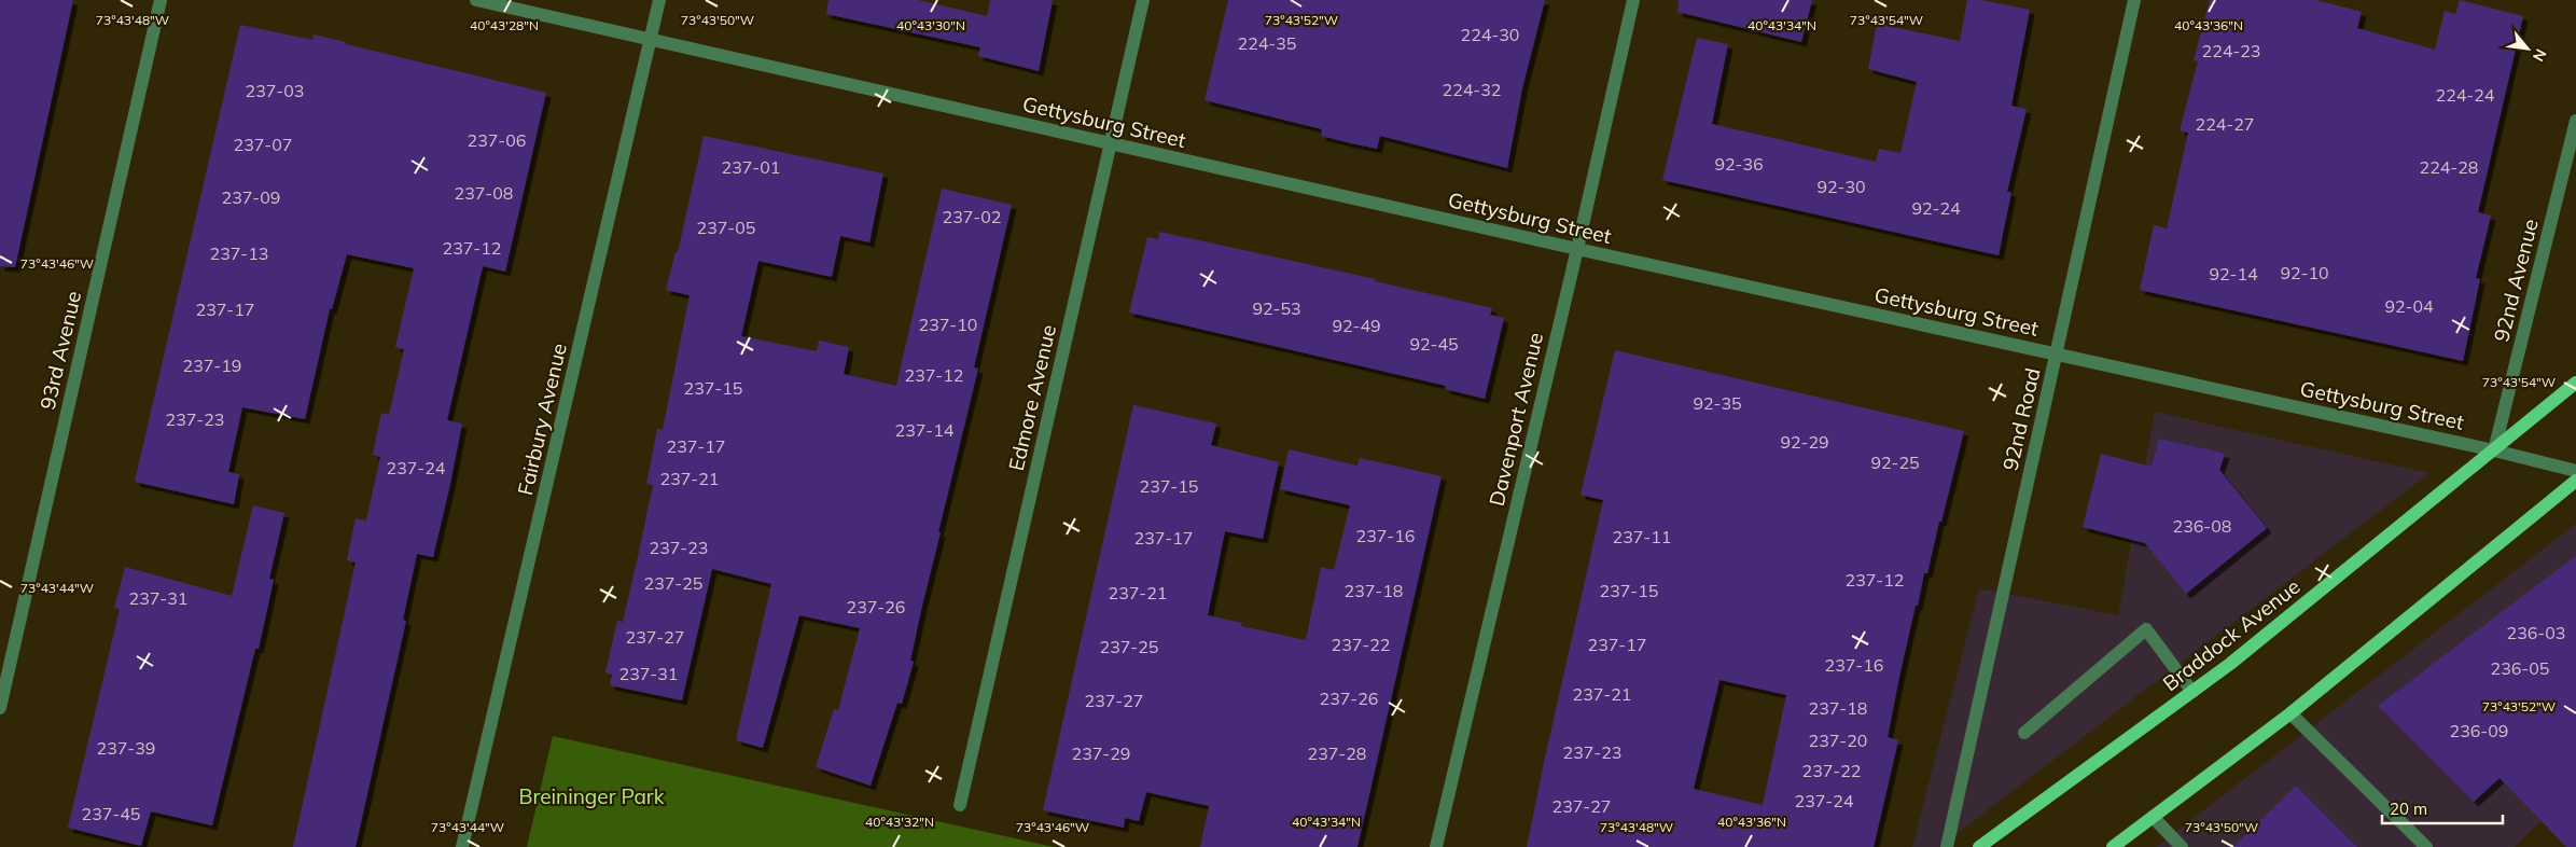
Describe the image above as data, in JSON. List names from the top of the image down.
{
  "streets": {
    "main road": ["Braddock Avenue"],
    "street": [
      "Gettysburg Street",
      "92nd Avenue",
      "93rd Avenue",
      "Edmore Avenue",
      "Fairbury Avenue",
      "Davenport Avenue",
      "92nd Road"
    ]
  },
  "crossings": [
    ["Gettysburg Street", "92nd Avenue"],
    ["Gettysburg Street", "Edmore Avenue"],
    ["Gettysburg Street", "Fairbury Avenue"],
    ["Gettysburg Street", "Davenport Avenue"],
    ["Gettysburg Street", "92nd Road"],
    ["Gettysburg Street", "Braddock Avenue"],
    ["92nd Avenue", "Braddock Avenue"]
  ],
  "parks": ["Breininger Park"],
  "house_numbers": [
    "224-30",
    "224-35",
    "224-23",
    "224-32",
    "237-03",
    "224-24",
    "224-27",
    "237-06",
    "237-07",
    "92-36",
    "237-01",
    "224-28",
    "92-30",
    "237-08",
    "237-09",
    "92-24",
    "237-02",
    "237-05",
    "237-12",
    "237-13",
    "92-10",
    "92-14",
    "92-04",
    "92-53",
    "237-17",
    "237-10",
    "92-49",
    "92-45",
    "237-19",
    "237-12",
    "237-15",
    "92-35",
    "237-23",
    "237-14",
    "92-29",
    "237-17",
    "92-25",
    "237-24",
    "237-21",
    "237-15",
    "236-08",
    "237-16",
    "237-11",
    "237-17",
    "237-23",
    "237-12",
    "237-25",
    "237-18",
    "237-15",
    "237-21",
    "237-31",
    "237-26",
    "236-03",
    "237-27",
    "237-22",
    "237-17",
    "237-25",
    "237-16",
    "236-05",
    "237-31",
    "237-21",
    "237-26",
    "237-27",
    "237-18",
    "236-09",
    "237-20",
    "237-39",
    "237-23",
    "237-29",
    "237-28",
    "237-22",
    "237-24",
    "237-27",
    "237-45"
  ],
  "scale_bar": "20 m",
  "north": "bottom right",
  "coordinates": [
    "73°43'48\"W",
    "73°43'50\"W",
    "73°43'52\"W",
    "73°43'54\"W",
    "40°43'28\"N",
    "40°43'30\"N",
    "40°43'34\"N",
    "40°43'36\"N",
    "73°43'46\"W",
    "73°43'44\"W",
    "40°43'32\"N"
  ]
}
